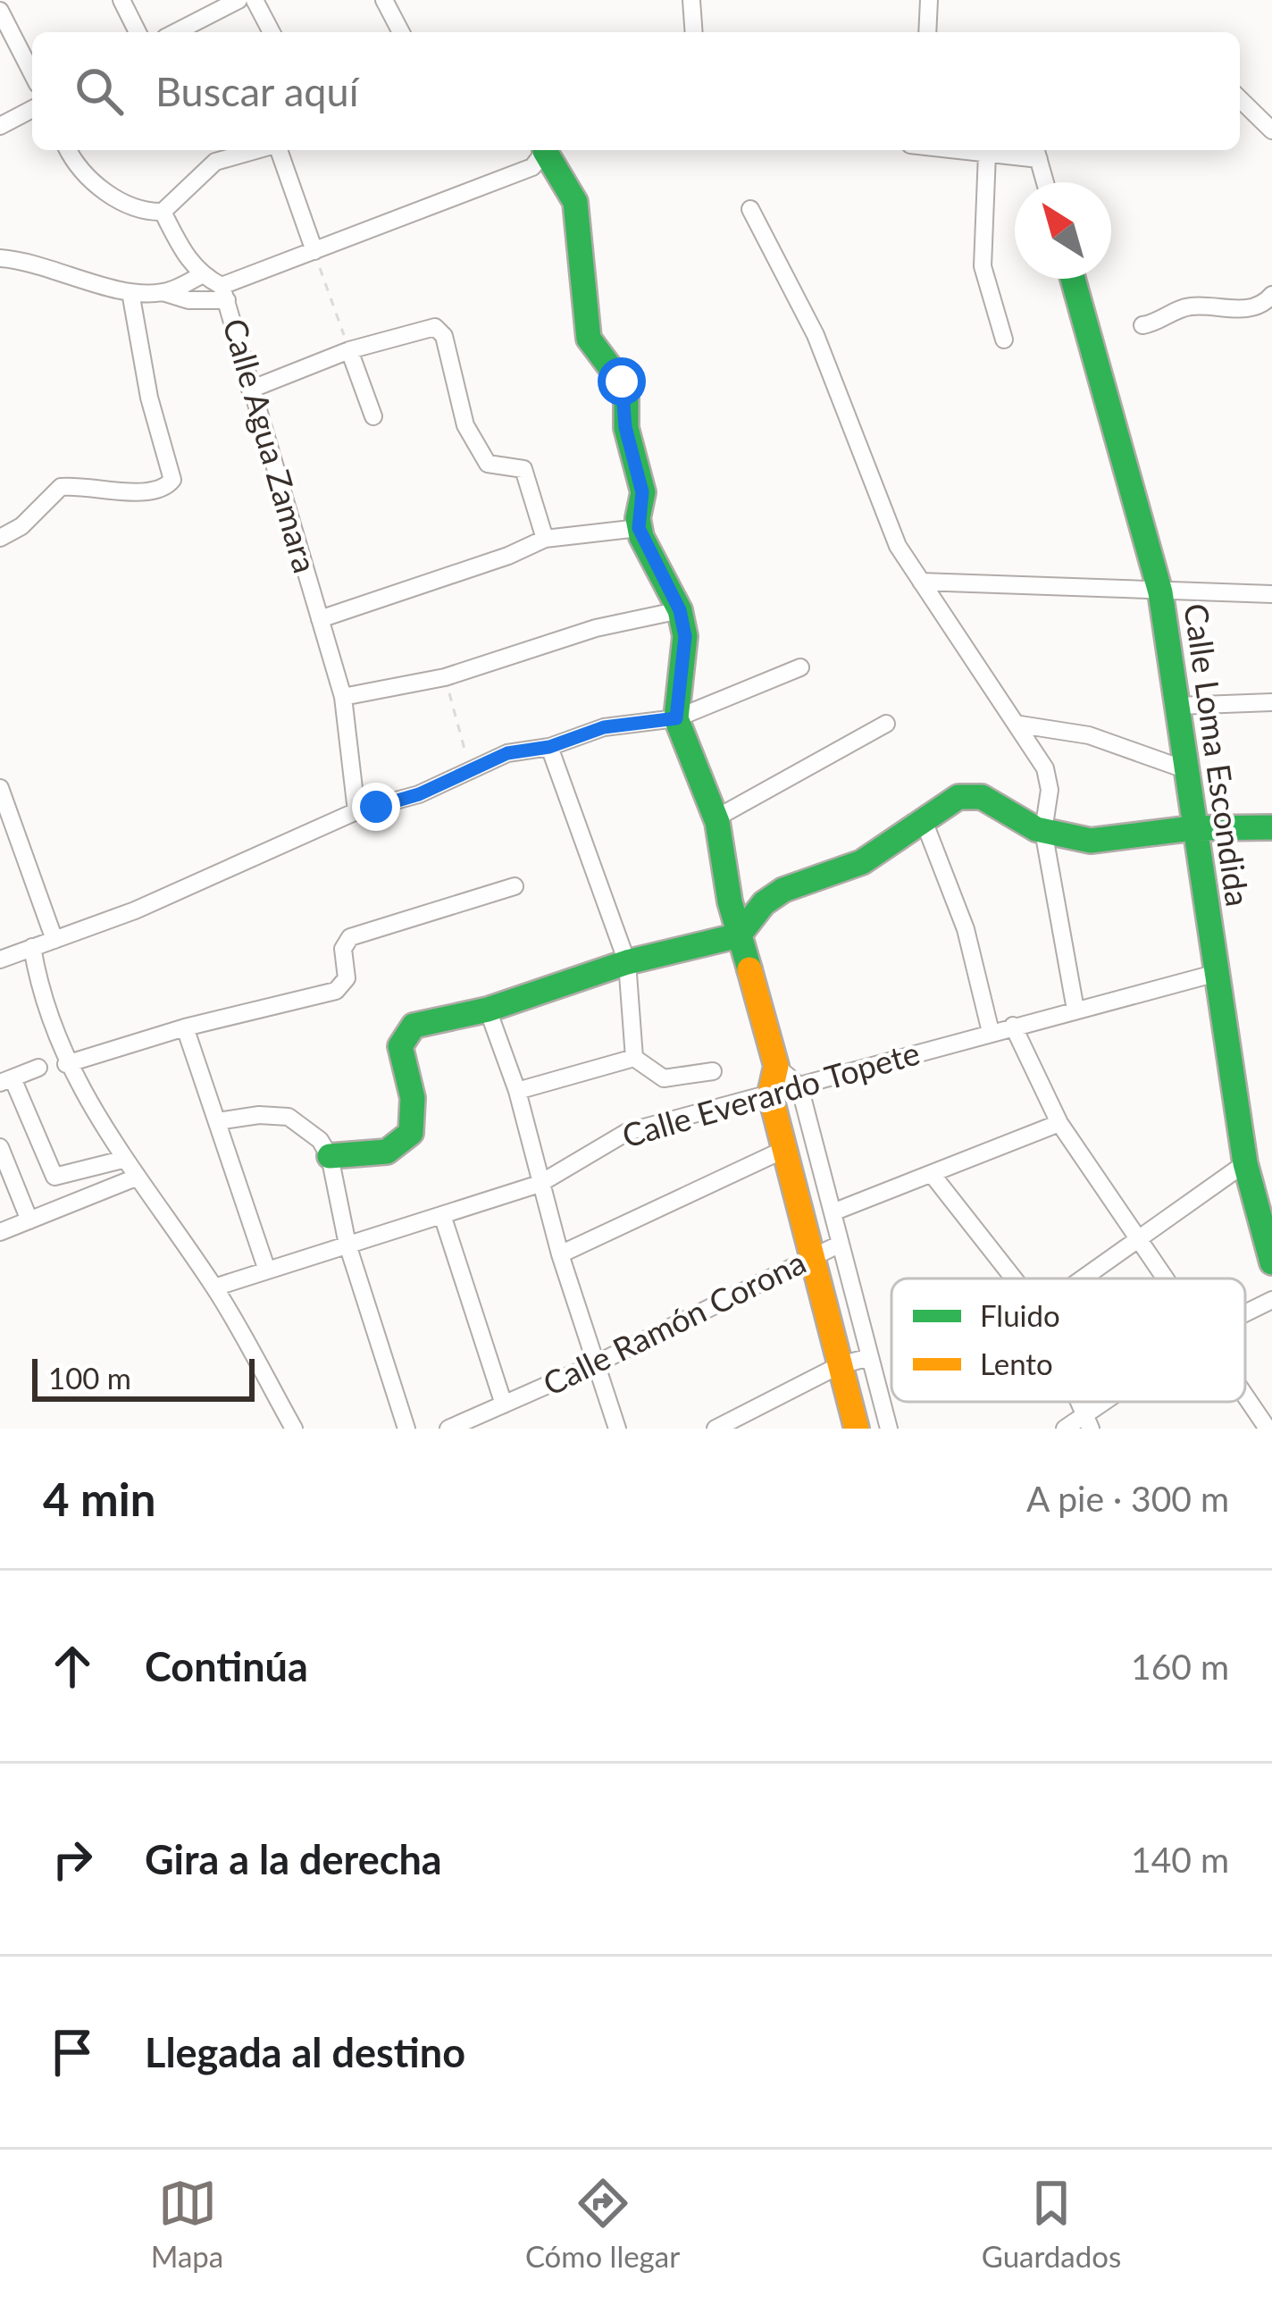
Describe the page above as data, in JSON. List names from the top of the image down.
{
  "streets": {
    "street": [
      "Calle Agua Zamara",
      "Calle Loma Escondida",
      "Calle Everardo Topete",
      "Calle Ramón Corona"
    ]
  },
  "crossings": [
    ["Calle Loma Escondida", "Calle Everardo Topete"]
  ],
  "legend": ["Fluido", "Lento"],
  "scale_bar": "100 m",
  "north": "top left",
  "page": {
    "search": "Buscar aquí",
    "scale": "100 m",
    "heading": ["4 min", "A pie · 300 m"],
    "list": [
      ["Continúa", "160 m"],
      ["Gira a la derecha", "140 m"],
      "Llegada al destino"
    ],
    "nav": ["Mapa", "Cómo llegar", "Guardados"]
  }
}
